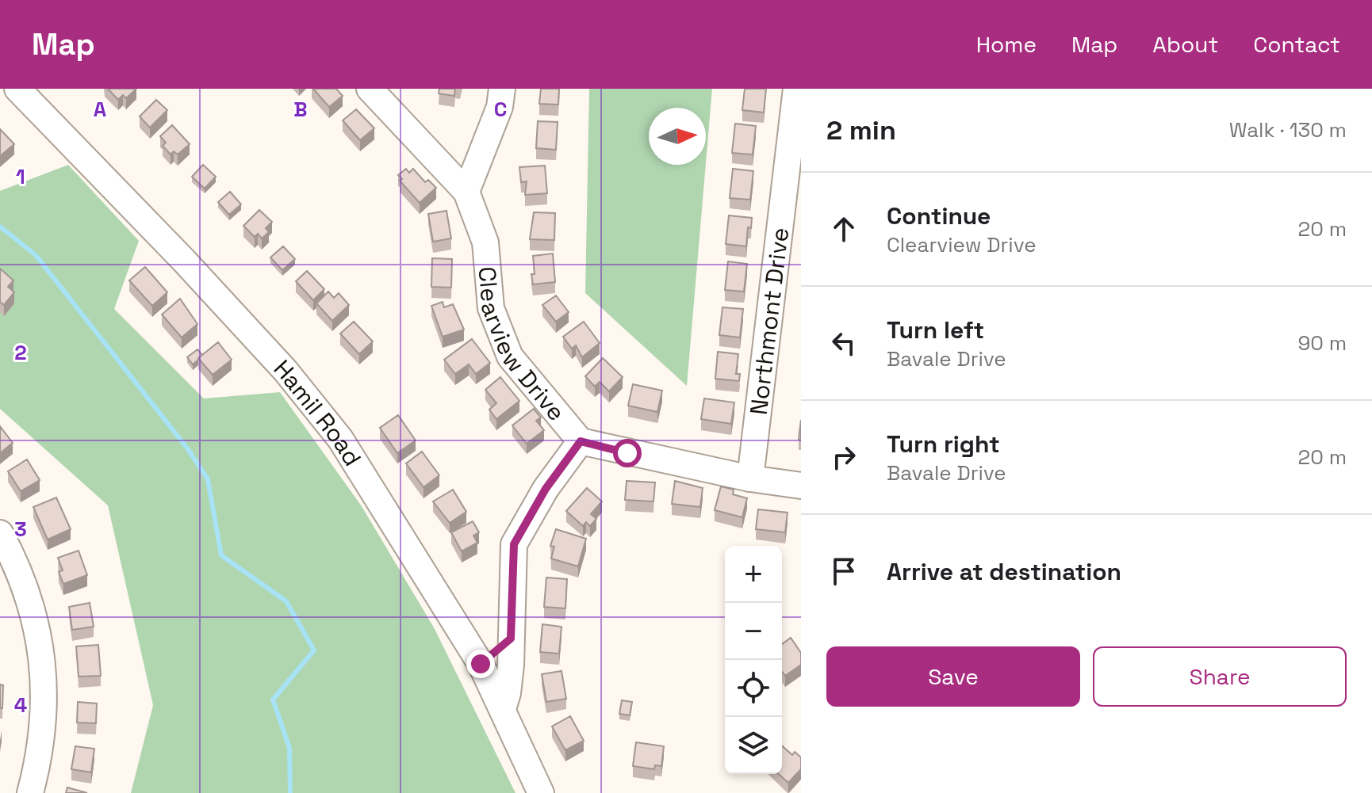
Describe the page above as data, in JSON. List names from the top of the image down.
{
  "streets": {
    "street": ["Northmont Drive", "Clearview Drive", "Hamil Road"]
  },
  "crossings": [
    ["Northmont Drive", "Clearview Drive"]
  ],
  "north": "right",
  "page": {
    "header": "Map",
    "nav": [
      "Home",
      "Map",
      "About",
      "Contact"
    ],
    "heading": ["2 min", "Walk · 130 m"],
    "list": [
      ["Continue", "Clearview Drive", "20 m"],
      ["Turn left", "Bavale Drive", "90 m"],
      ["Turn right", "Bavale Drive", "20 m"],
      "Arrive at destination"
    ],
    "map_buttons": ["+", "−"],
    "buttons": ["Save", "Share"]
  },
  "grid": {
    "columns": ["A", "B", "C"],
    "rows": [
      "1",
      "2",
      "3",
      "4"
    ]
  }
}
